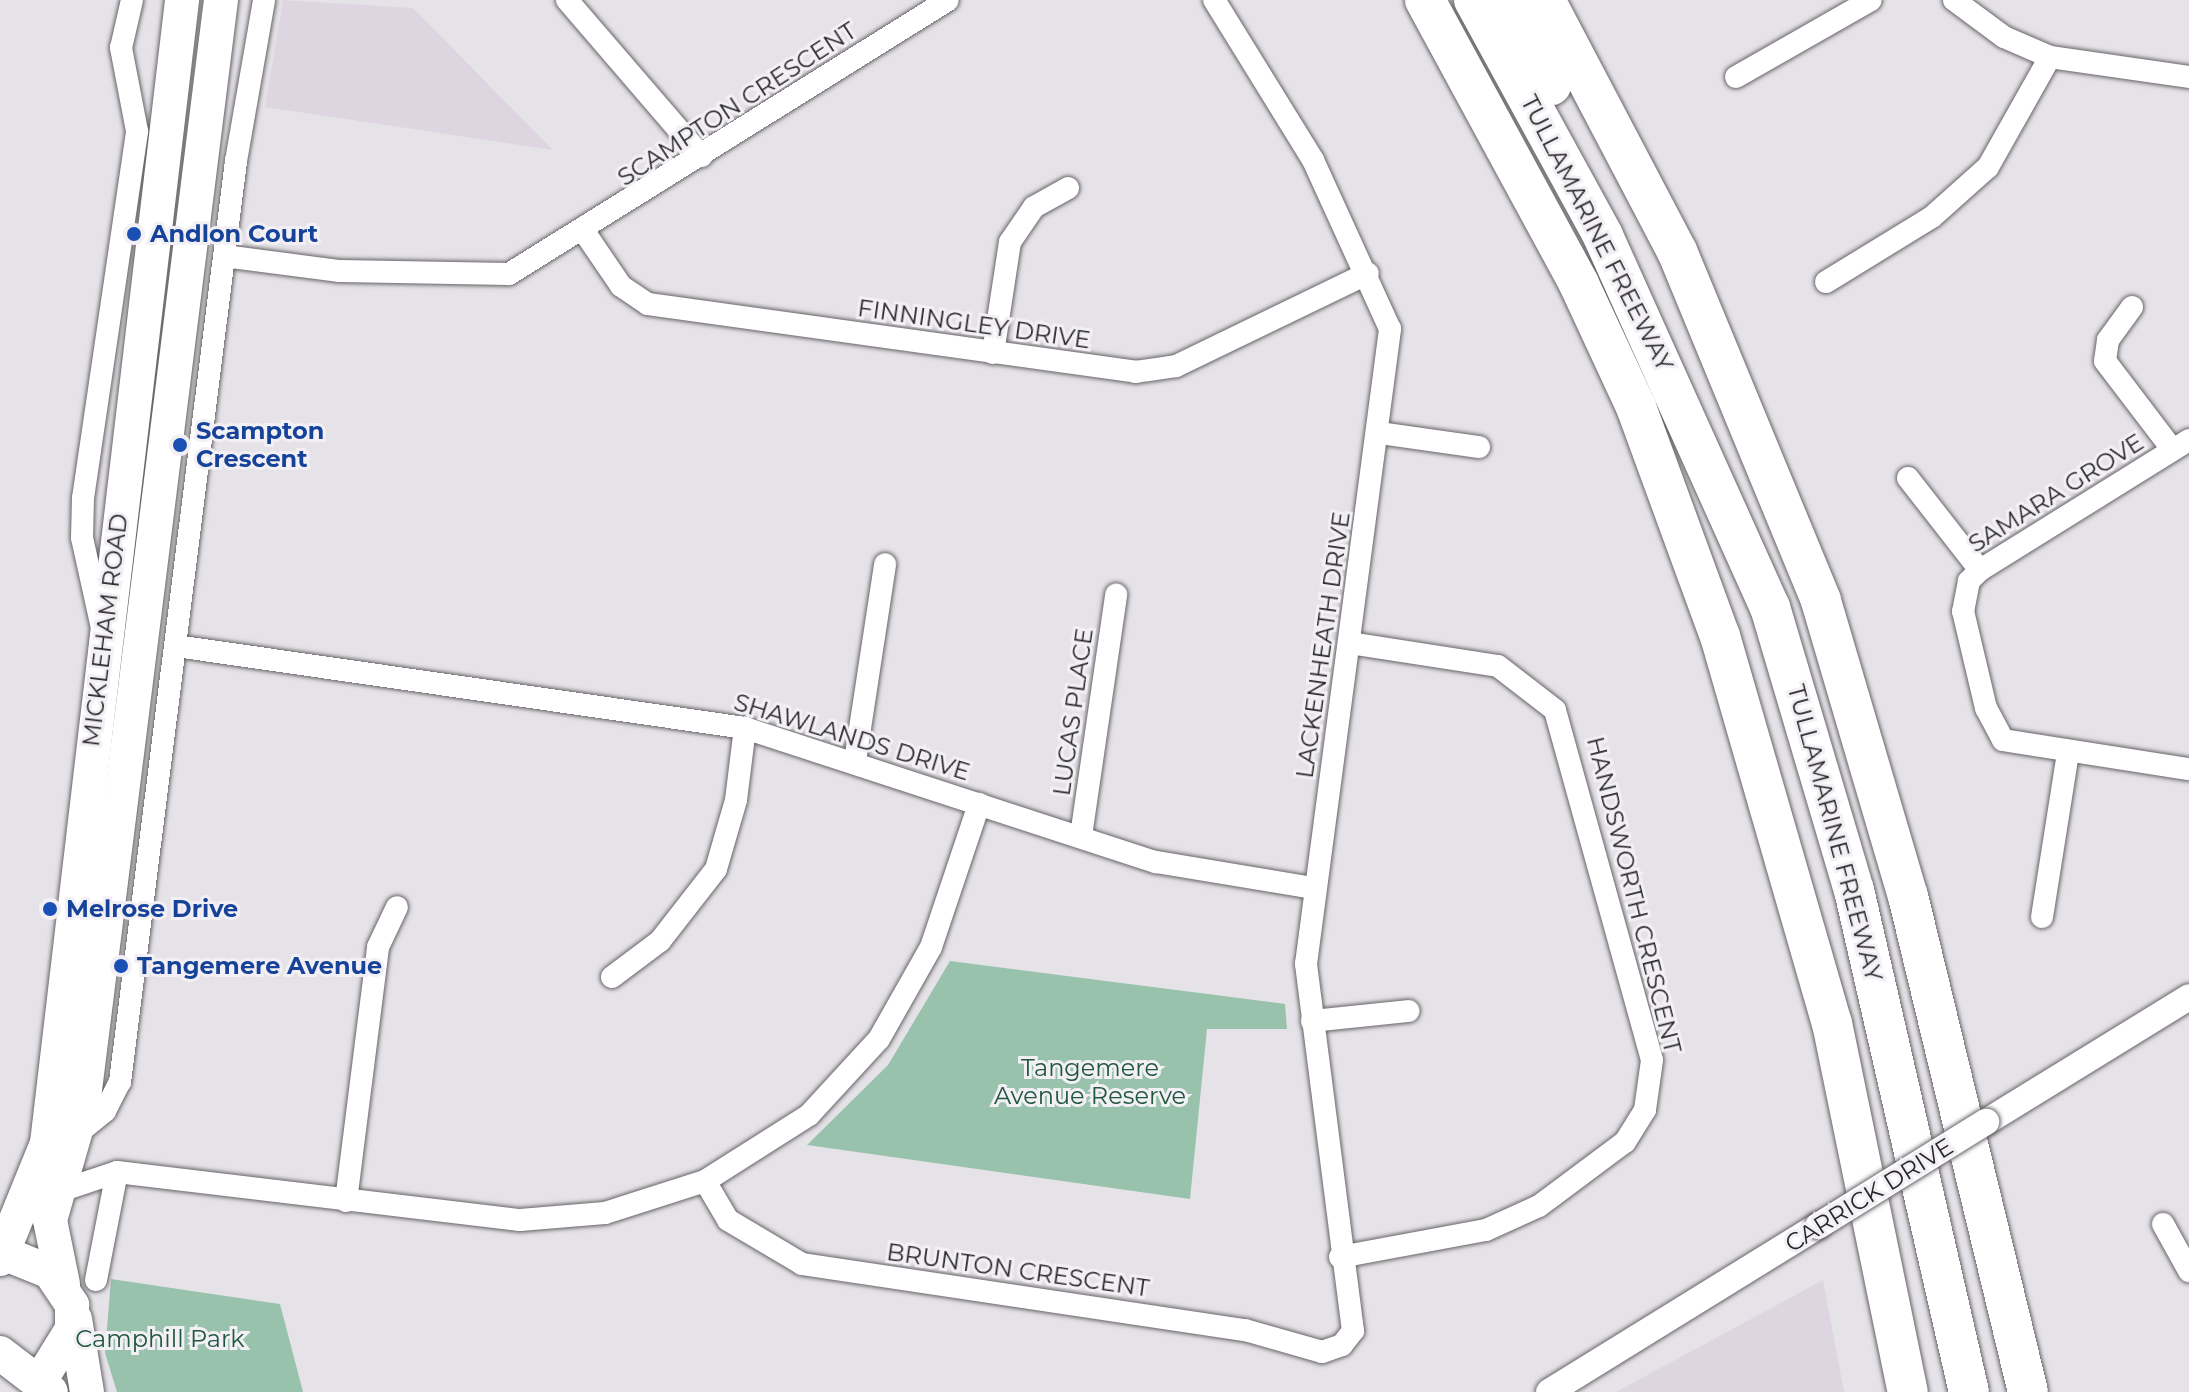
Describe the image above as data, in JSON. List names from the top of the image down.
{
  "streets": {
    "highway": ["TULLAMARINE FREEWAY"],
    "main road": ["MICKLEHAM ROAD"],
    "street": [
      "SCAMPTON CRESCENT",
      "FINNINGLEY DRIVE",
      "SAMARA GROVE",
      "LACKENHEATH DRIVE",
      "LUCAS PLACE",
      "SHAWLANDS DRIVE",
      "HANDSWORTH CRESCENT",
      "CARRICK DRIVE",
      "BRUNTON CRESCENT"
    ]
  },
  "crossings": [
    ["SCAMPTON CRESCENT", "FINNINGLEY DRIVE"],
    ["SCAMPTON CRESCENT", "MICKLEHAM ROAD"],
    ["FINNINGLEY DRIVE", "LACKENHEATH DRIVE"],
    ["MICKLEHAM ROAD", "SHAWLANDS DRIVE"],
    ["LACKENHEATH DRIVE", "SHAWLANDS DRIVE"],
    ["LACKENHEATH DRIVE", "HANDSWORTH CRESCENT"],
    ["LACKENHEATH DRIVE", "BRUNTON CRESCENT"],
    ["LUCAS PLACE", "SHAWLANDS DRIVE"]
  ],
  "parks": ["Tangemere Avenue Reserve", "Camphill Park"],
  "places": [
    "Andlon Court",
    "Scampton Crescent",
    "Melrose Drive",
    "Tangemere Avenue"
  ]
}
